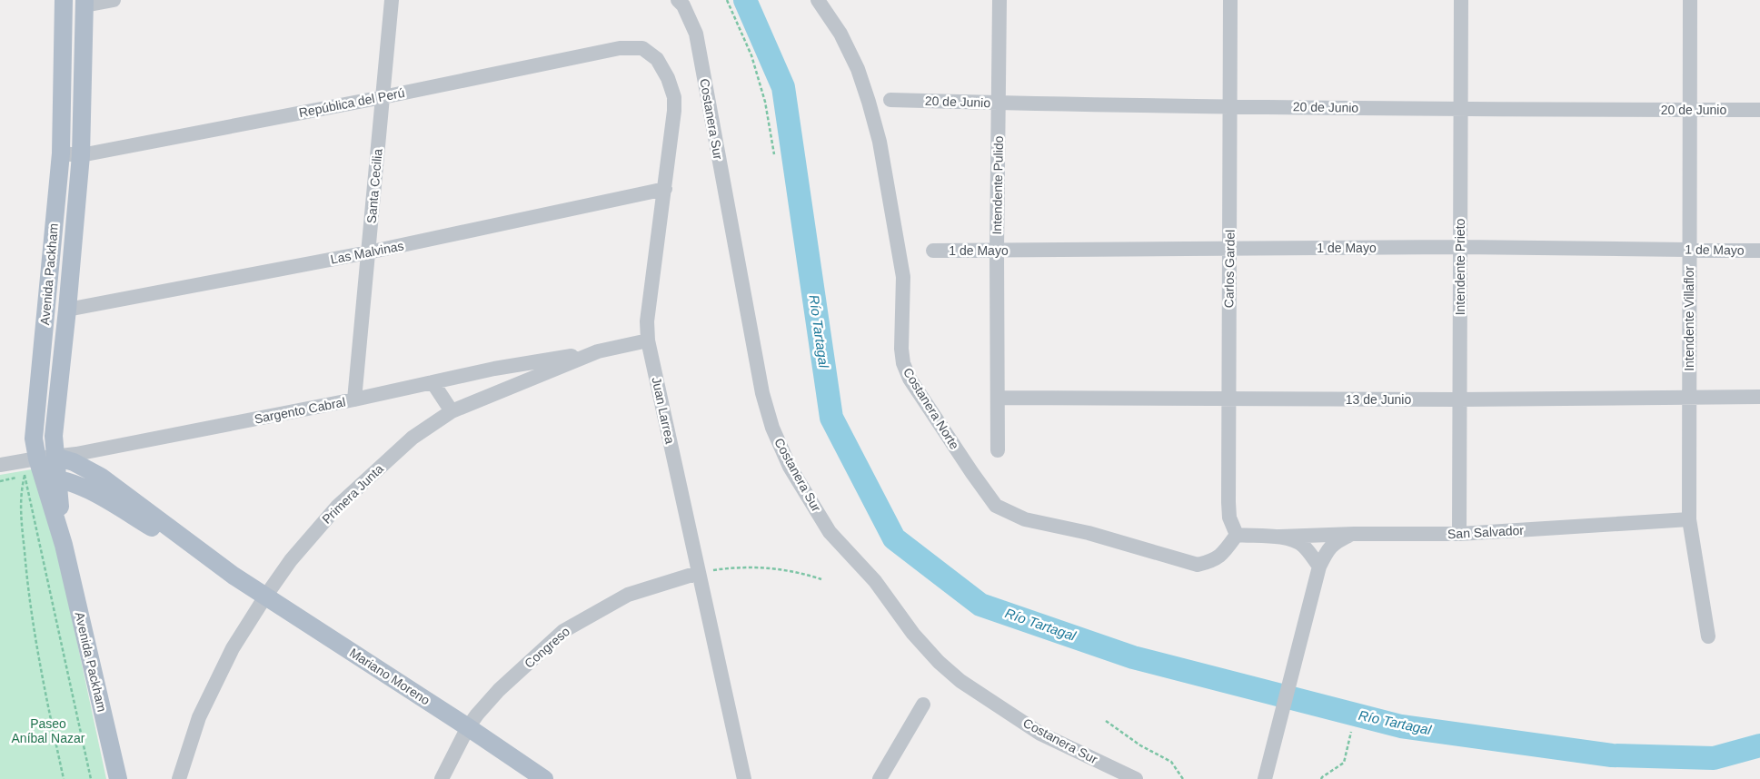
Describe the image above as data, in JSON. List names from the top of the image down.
{
  "streets": {
    "main road": ["Avenida Packham", "Mariano Moreno"],
    "street": [
      "20 de Junio",
      "República del Perú",
      "Costanera Sur",
      "Intendente Pulido",
      "Santa Cecilia",
      "1 de Mayo",
      "Las Malvinas",
      "Intendente Prieto",
      "Carlos Gardel",
      "Intendente Villaflor",
      "13 de Junio",
      "Costanera Norte",
      "Sargento Cabral",
      "Juan Larrea",
      "Primera Junta",
      "San Salvador",
      "Congreso"
    ]
  },
  "crossings": [
    ["20 de Junio", "Intendente Pulido"],
    ["20 de Junio", "Intendente Prieto"],
    ["20 de Junio", "Carlos Gardel"],
    ["20 de Junio", "Intendente Villaflor"],
    ["República del Perú", "Santa Cecilia"],
    ["República del Perú", "Avenida Packham"],
    ["República del Perú", "Juan Larrea"],
    ["Intendente Pulido", "1 de Mayo"],
    ["Intendente Pulido", "13 de Junio"],
    ["Santa Cecilia", "Las Malvinas"],
    ["Santa Cecilia", "Sargento Cabral"],
    ["1 de Mayo", "Intendente Prieto"],
    ["1 de Mayo", "Carlos Gardel"],
    ["1 de Mayo", "Intendente Villaflor"],
    ["Las Malvinas", "Avenida Packham"],
    ["Las Malvinas", "Juan Larrea"],
    ["Intendente Prieto", "13 de Junio"],
    ["Intendente Prieto", "San Salvador"],
    ["Carlos Gardel", "13 de Junio"],
    ["Carlos Gardel", "Costanera Norte"],
    ["Avenida Packham", "Sargento Cabral"],
    ["Avenida Packham", "Mariano Moreno"],
    ["Intendente Villaflor", "13 de Junio"],
    ["Intendente Villaflor", "San Salvador"],
    ["Sargento Cabral", "Primera Junta"],
    ["Sargento Cabral", "Mariano Moreno"],
    ["Juan Larrea", "Primera Junta"],
    ["Juan Larrea", "Congreso"],
    ["Primera Junta", "Mariano Moreno"],
    ["Congreso", "Mariano Moreno"]
  ],
  "water": ["Río Tartagal"],
  "parks": ["Paseo Aníbal Nazar"]
}
